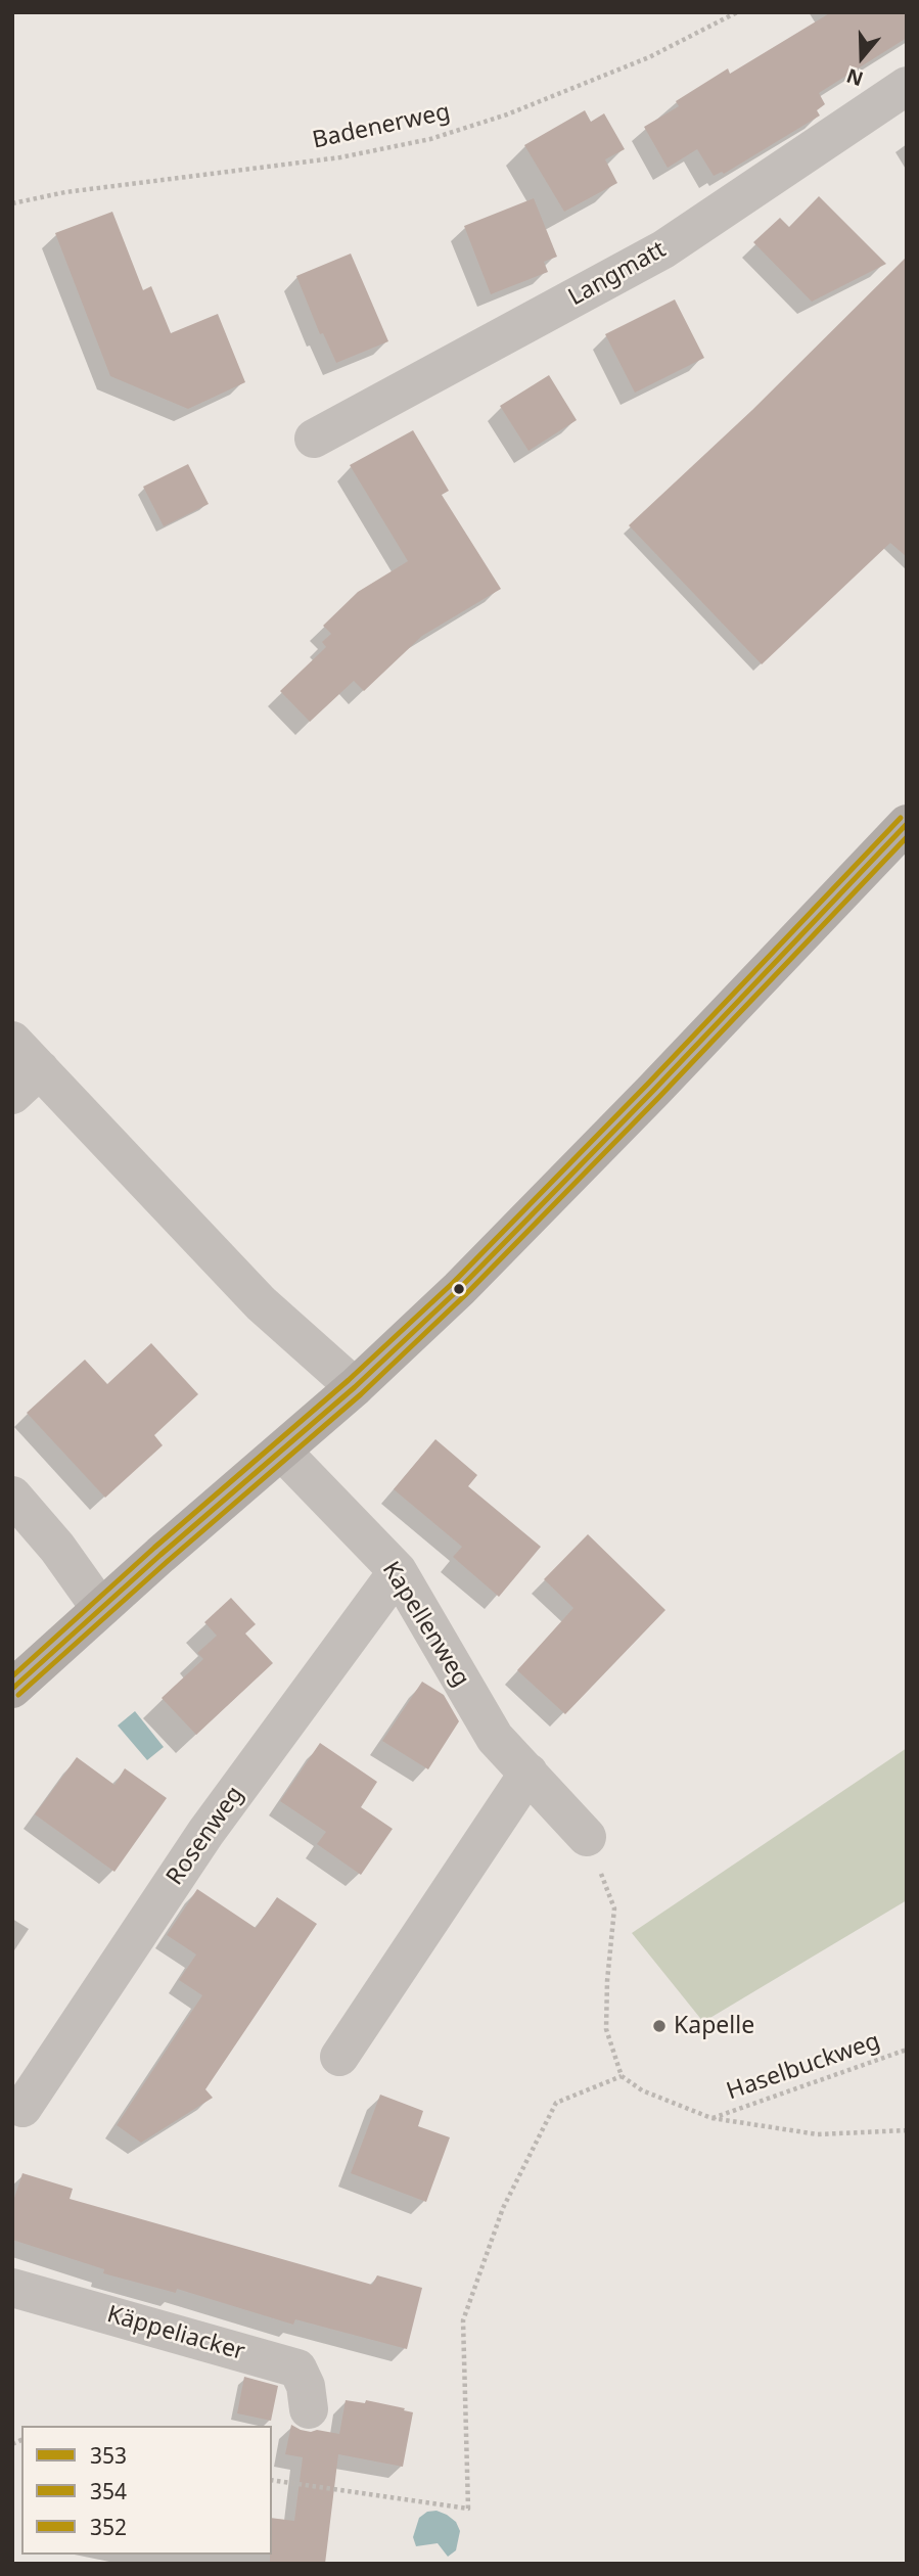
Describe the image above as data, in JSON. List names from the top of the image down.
{
  "streets": {
    "street": [
      "Langmatt",
      "Kapellenweg",
      "Rosenweg",
      "Käppeliacker"
    ],
    "path": ["Badenerweg", "Haselbuckweg"]
  },
  "crossings": [
    ["Kapellenweg", "Rosenweg"]
  ],
  "places": ["Kapelle"],
  "lines": ["transit line 352", "transit line 353", "transit line 354"],
  "legend": ["353", "354", "352"],
  "north": "bottom"
}
